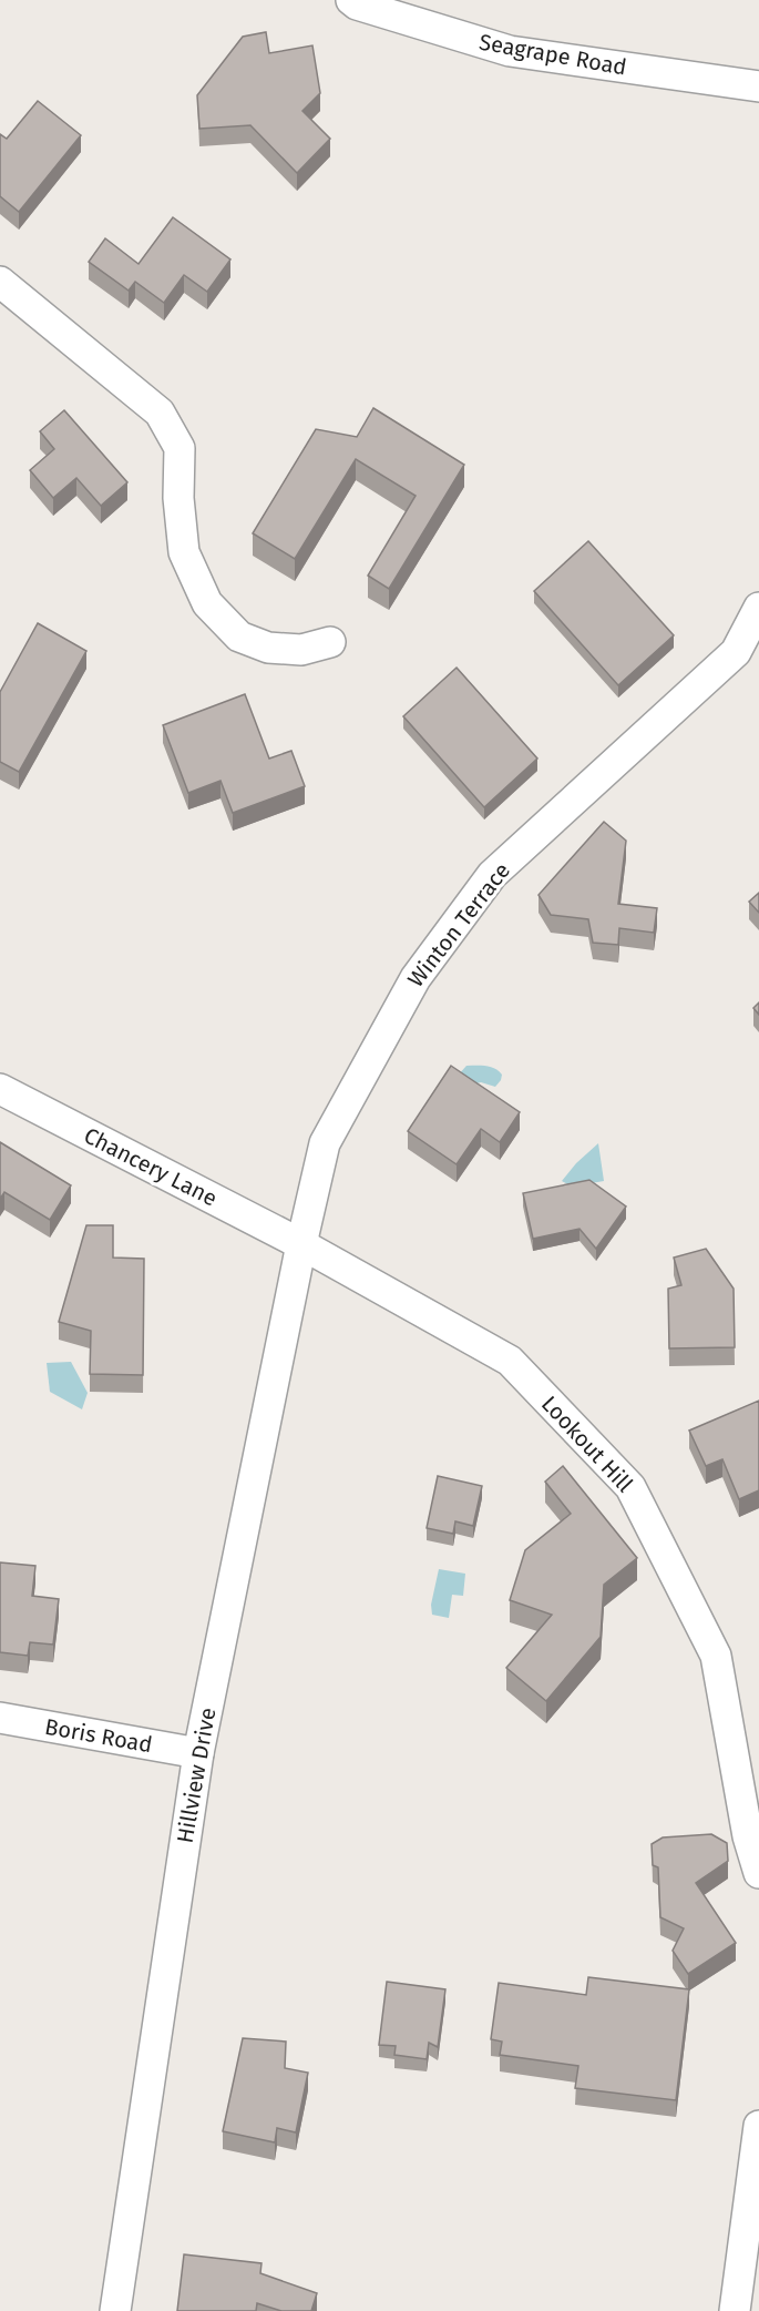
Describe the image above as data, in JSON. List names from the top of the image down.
{
  "streets": {
    "street": [
      "Seagrape Road",
      "Winton Terrace",
      "Chancery Lane",
      "Lookout Hill",
      "Boris Road",
      "Hillview Drive"
    ]
  },
  "crossings": [
    ["Winton Terrace", "Chancery Lane"],
    ["Winton Terrace", "Lookout Hill"],
    ["Winton Terrace", "Hillview Drive"],
    ["Chancery Lane", "Lookout Hill"],
    ["Chancery Lane", "Hillview Drive"],
    ["Lookout Hill", "Hillview Drive"],
    ["Boris Road", "Hillview Drive"]
  ]
}
